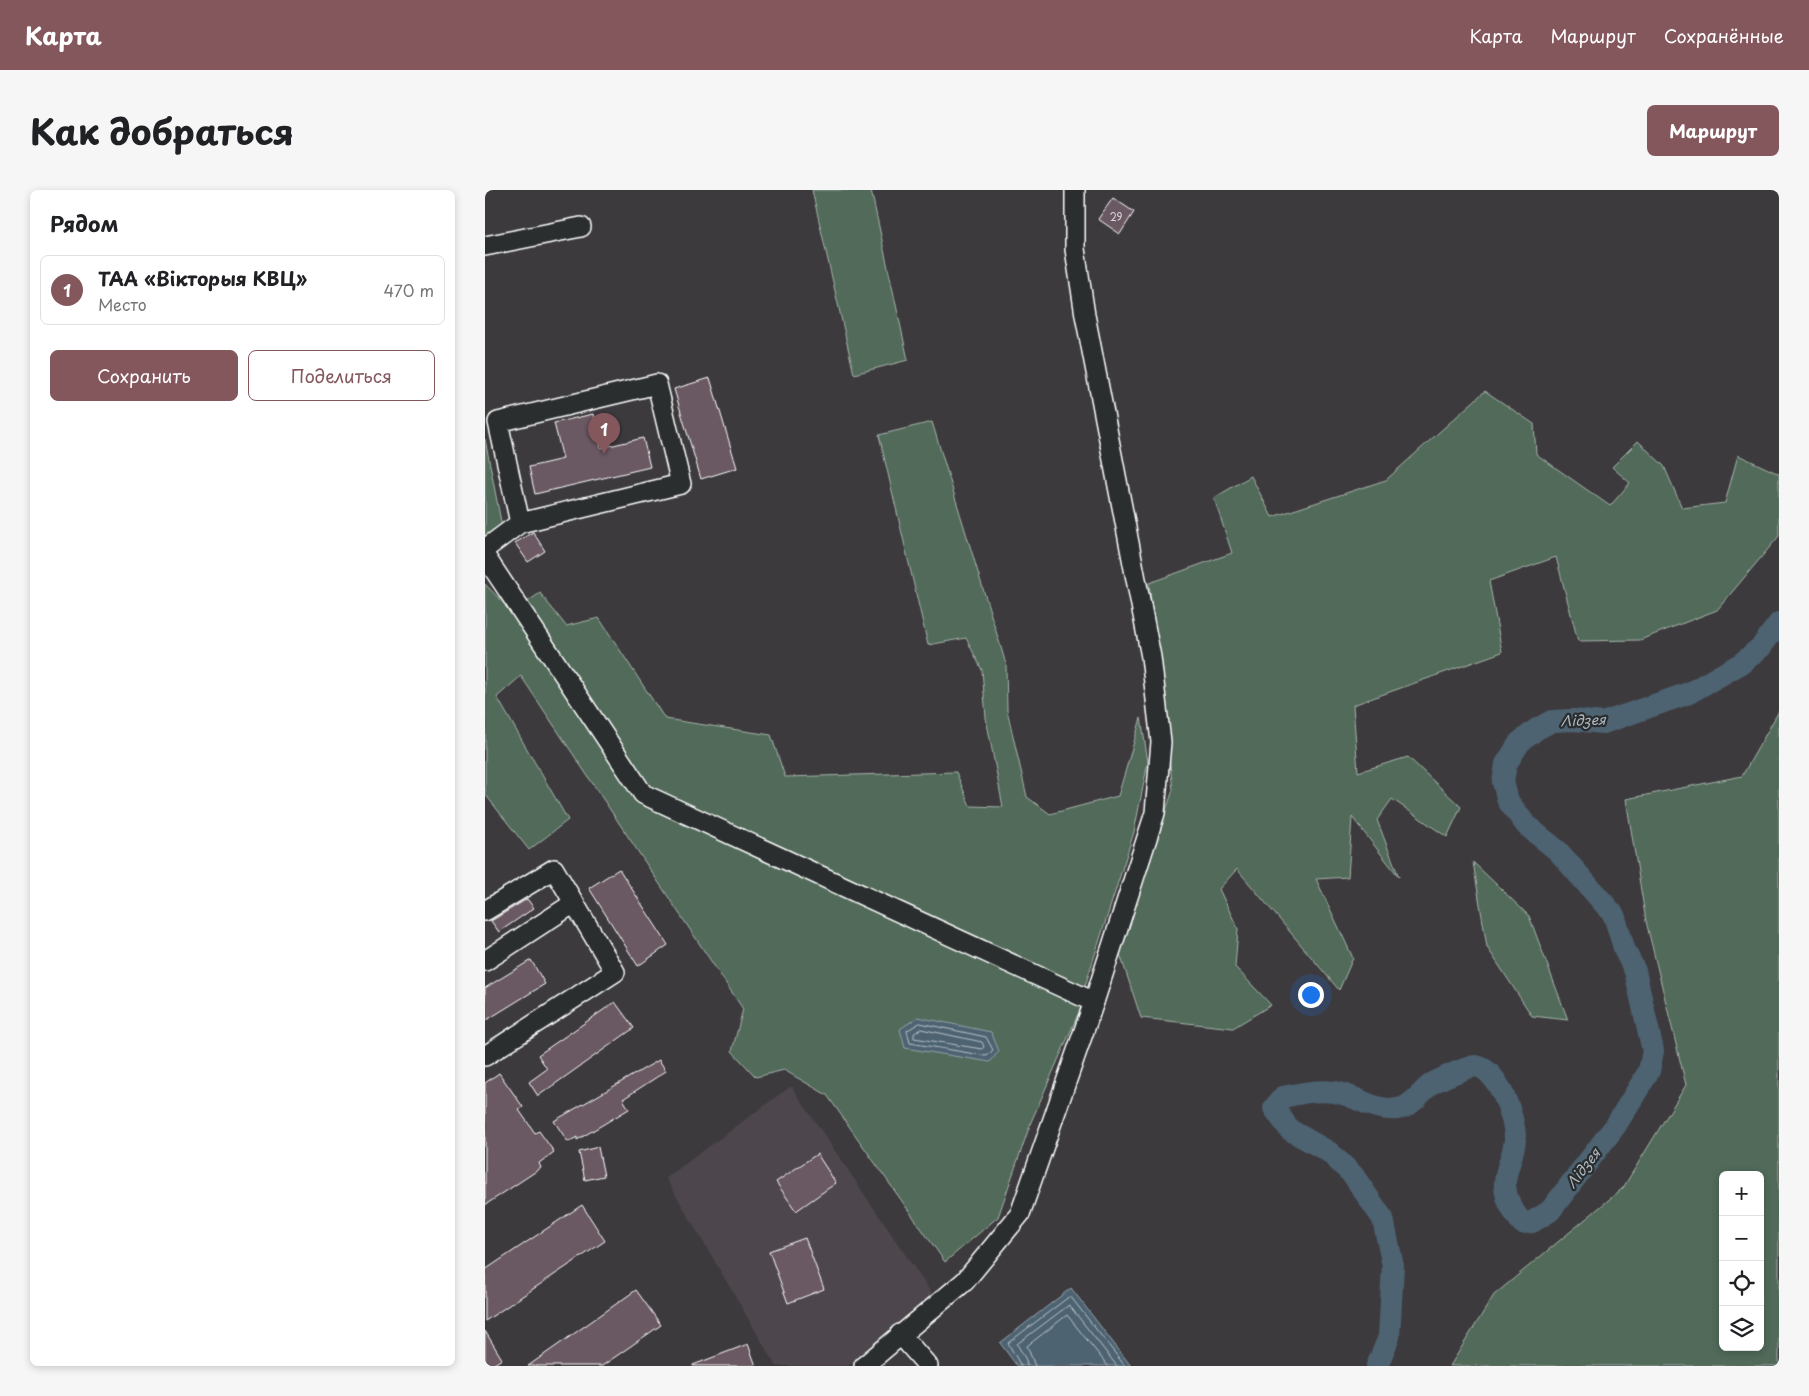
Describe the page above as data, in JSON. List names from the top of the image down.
{
  "water": ["Лідзея"],
  "house_numbers": ["29"],
  "page": {
    "header": "Карта",
    "nav": ["Карта", "Маршрут", "Сохранённые"],
    "title": "Как добраться",
    "buttons": [
      "Маршрут",
      ["Сохранить", "Поделиться"]
    ],
    "heading": "Рядом",
    "list": [
      {
        "mark": "1",
        "name": "ТАА «Вікторыя КВЦ»",
        "note": "Место",
        "value": "470 m"
      }
    ],
    "pins": "1",
    "map_buttons": ["+", "−"]
  }
}
